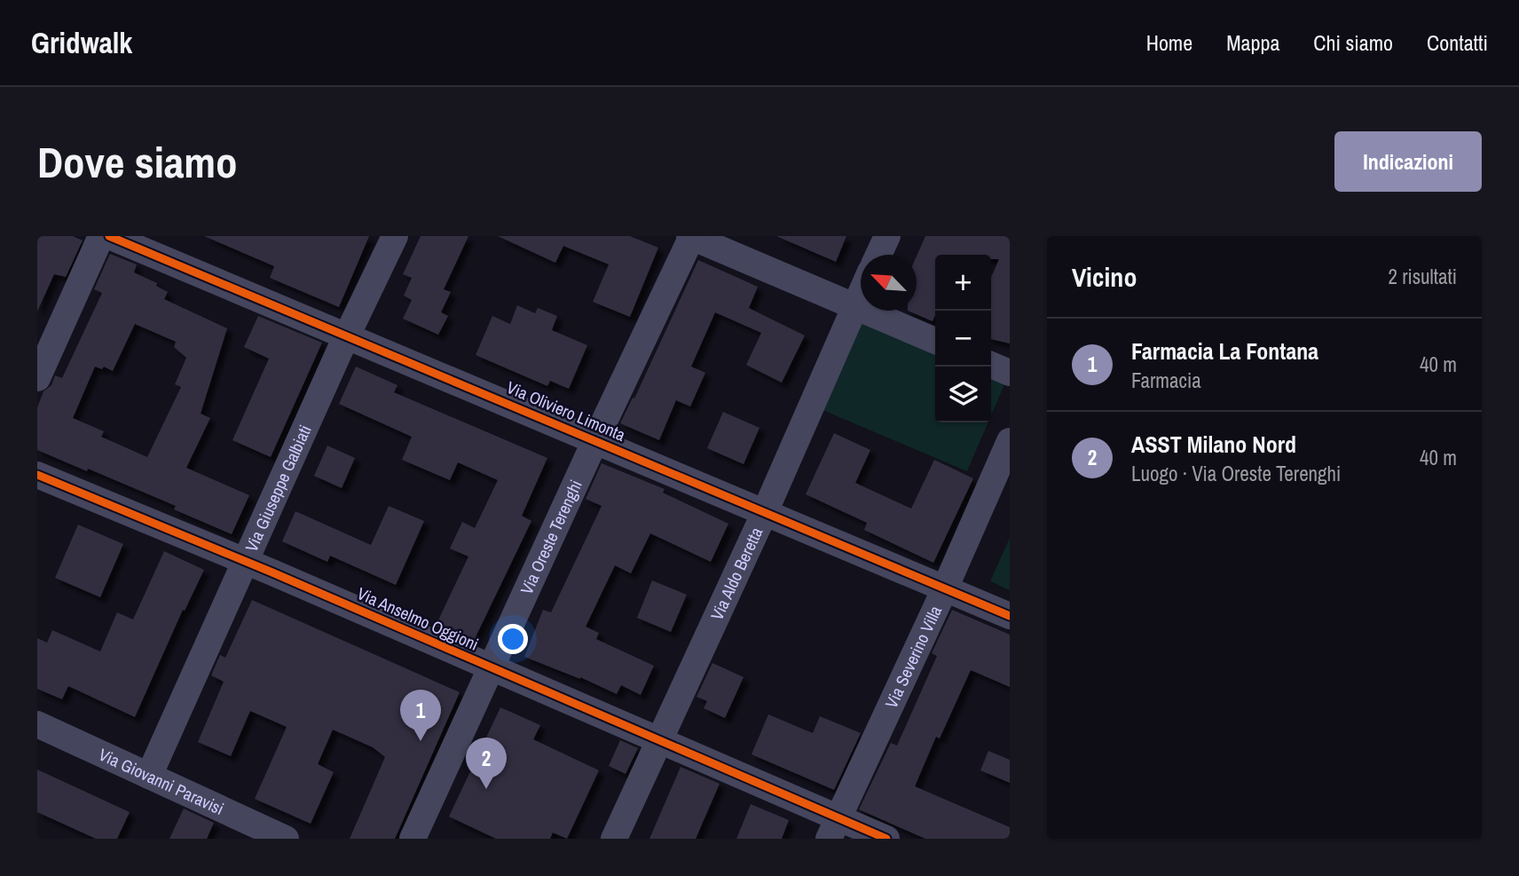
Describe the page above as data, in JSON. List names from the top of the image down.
{
  "streets": {
    "street": [
      "Via Oliviero Limonta",
      "Via Giuseppe Galbiati",
      "Via Oreste Terenghi",
      "Via Aldo Beretta",
      "Via Anselmo Oggioni",
      "Via Severino Villa",
      "Via Giovanni Paravisi"
    ]
  },
  "crossings": [
    ["Via Oliviero Limonta", "Via Giuseppe Galbiati"],
    ["Via Oliviero Limonta", "Via Oreste Terenghi"],
    ["Via Oliviero Limonta", "Via Aldo Beretta"],
    ["Via Oliviero Limonta", "Via Severino Villa"],
    ["Via Giuseppe Galbiati", "Via Anselmo Oggioni"],
    ["Via Giuseppe Galbiati", "Via Giovanni Paravisi"],
    ["Via Oreste Terenghi", "Via Anselmo Oggioni"],
    ["Via Aldo Beretta", "Via Anselmo Oggioni"],
    ["Via Anselmo Oggioni", "Via Severino Villa"]
  ],
  "north": "top left",
  "page": {
    "header": "Gridwalk",
    "nav": [
      "Home",
      "Mappa",
      "Chi siamo",
      "Contatti"
    ],
    "buttons": "Indicazioni",
    "title": "Dove siamo",
    "heading": ["Vicino", "2 risultati"],
    "map_buttons": ["+", "−"],
    "list": [
      {
        "mark": "1",
        "name": "Farmacia La Fontana",
        "note": "Farmacia",
        "value": "40 m"
      },
      {
        "mark": "2",
        "name": "ASST Milano Nord",
        "note": "Luogo · Via Oreste Terenghi",
        "value": "40 m"
      }
    ],
    "pins": ["1", "2"]
  }
}
